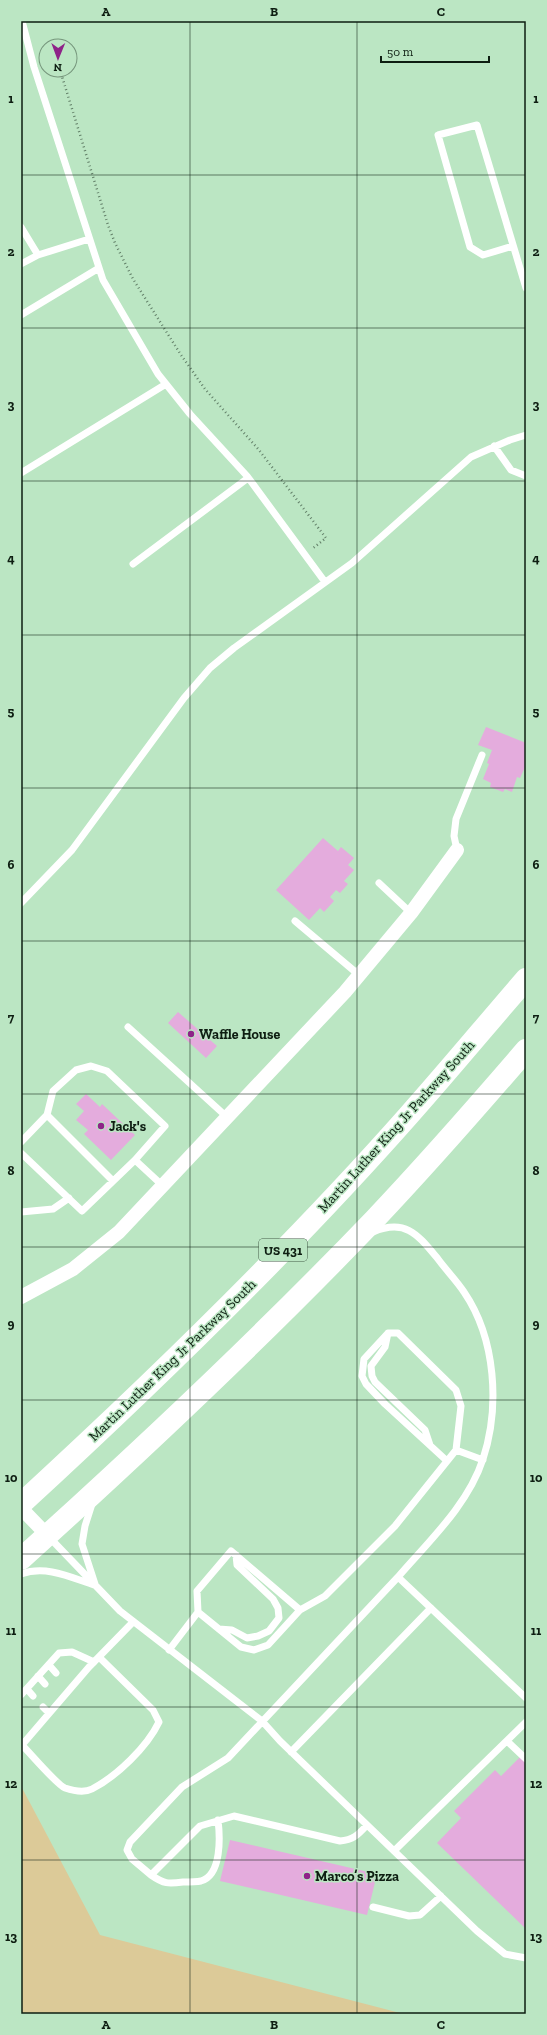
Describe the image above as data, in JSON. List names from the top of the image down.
{
  "streets": {
    "highway": ["Martin Luther King Jr Parkway South", "US 431"]
  },
  "places": ["Waffle House", "Jack's", "Marco’s Pizza"],
  "scale_bar": "50 m",
  "north": "bottom",
  "grid": {
    "columns": ["A", "B", "C"],
    "rows": [
      "1",
      "2",
      "3",
      "4",
      "5",
      "6",
      "7",
      "8",
      "9",
      "10",
      "11",
      "12",
      "13"
    ]
  }
}
